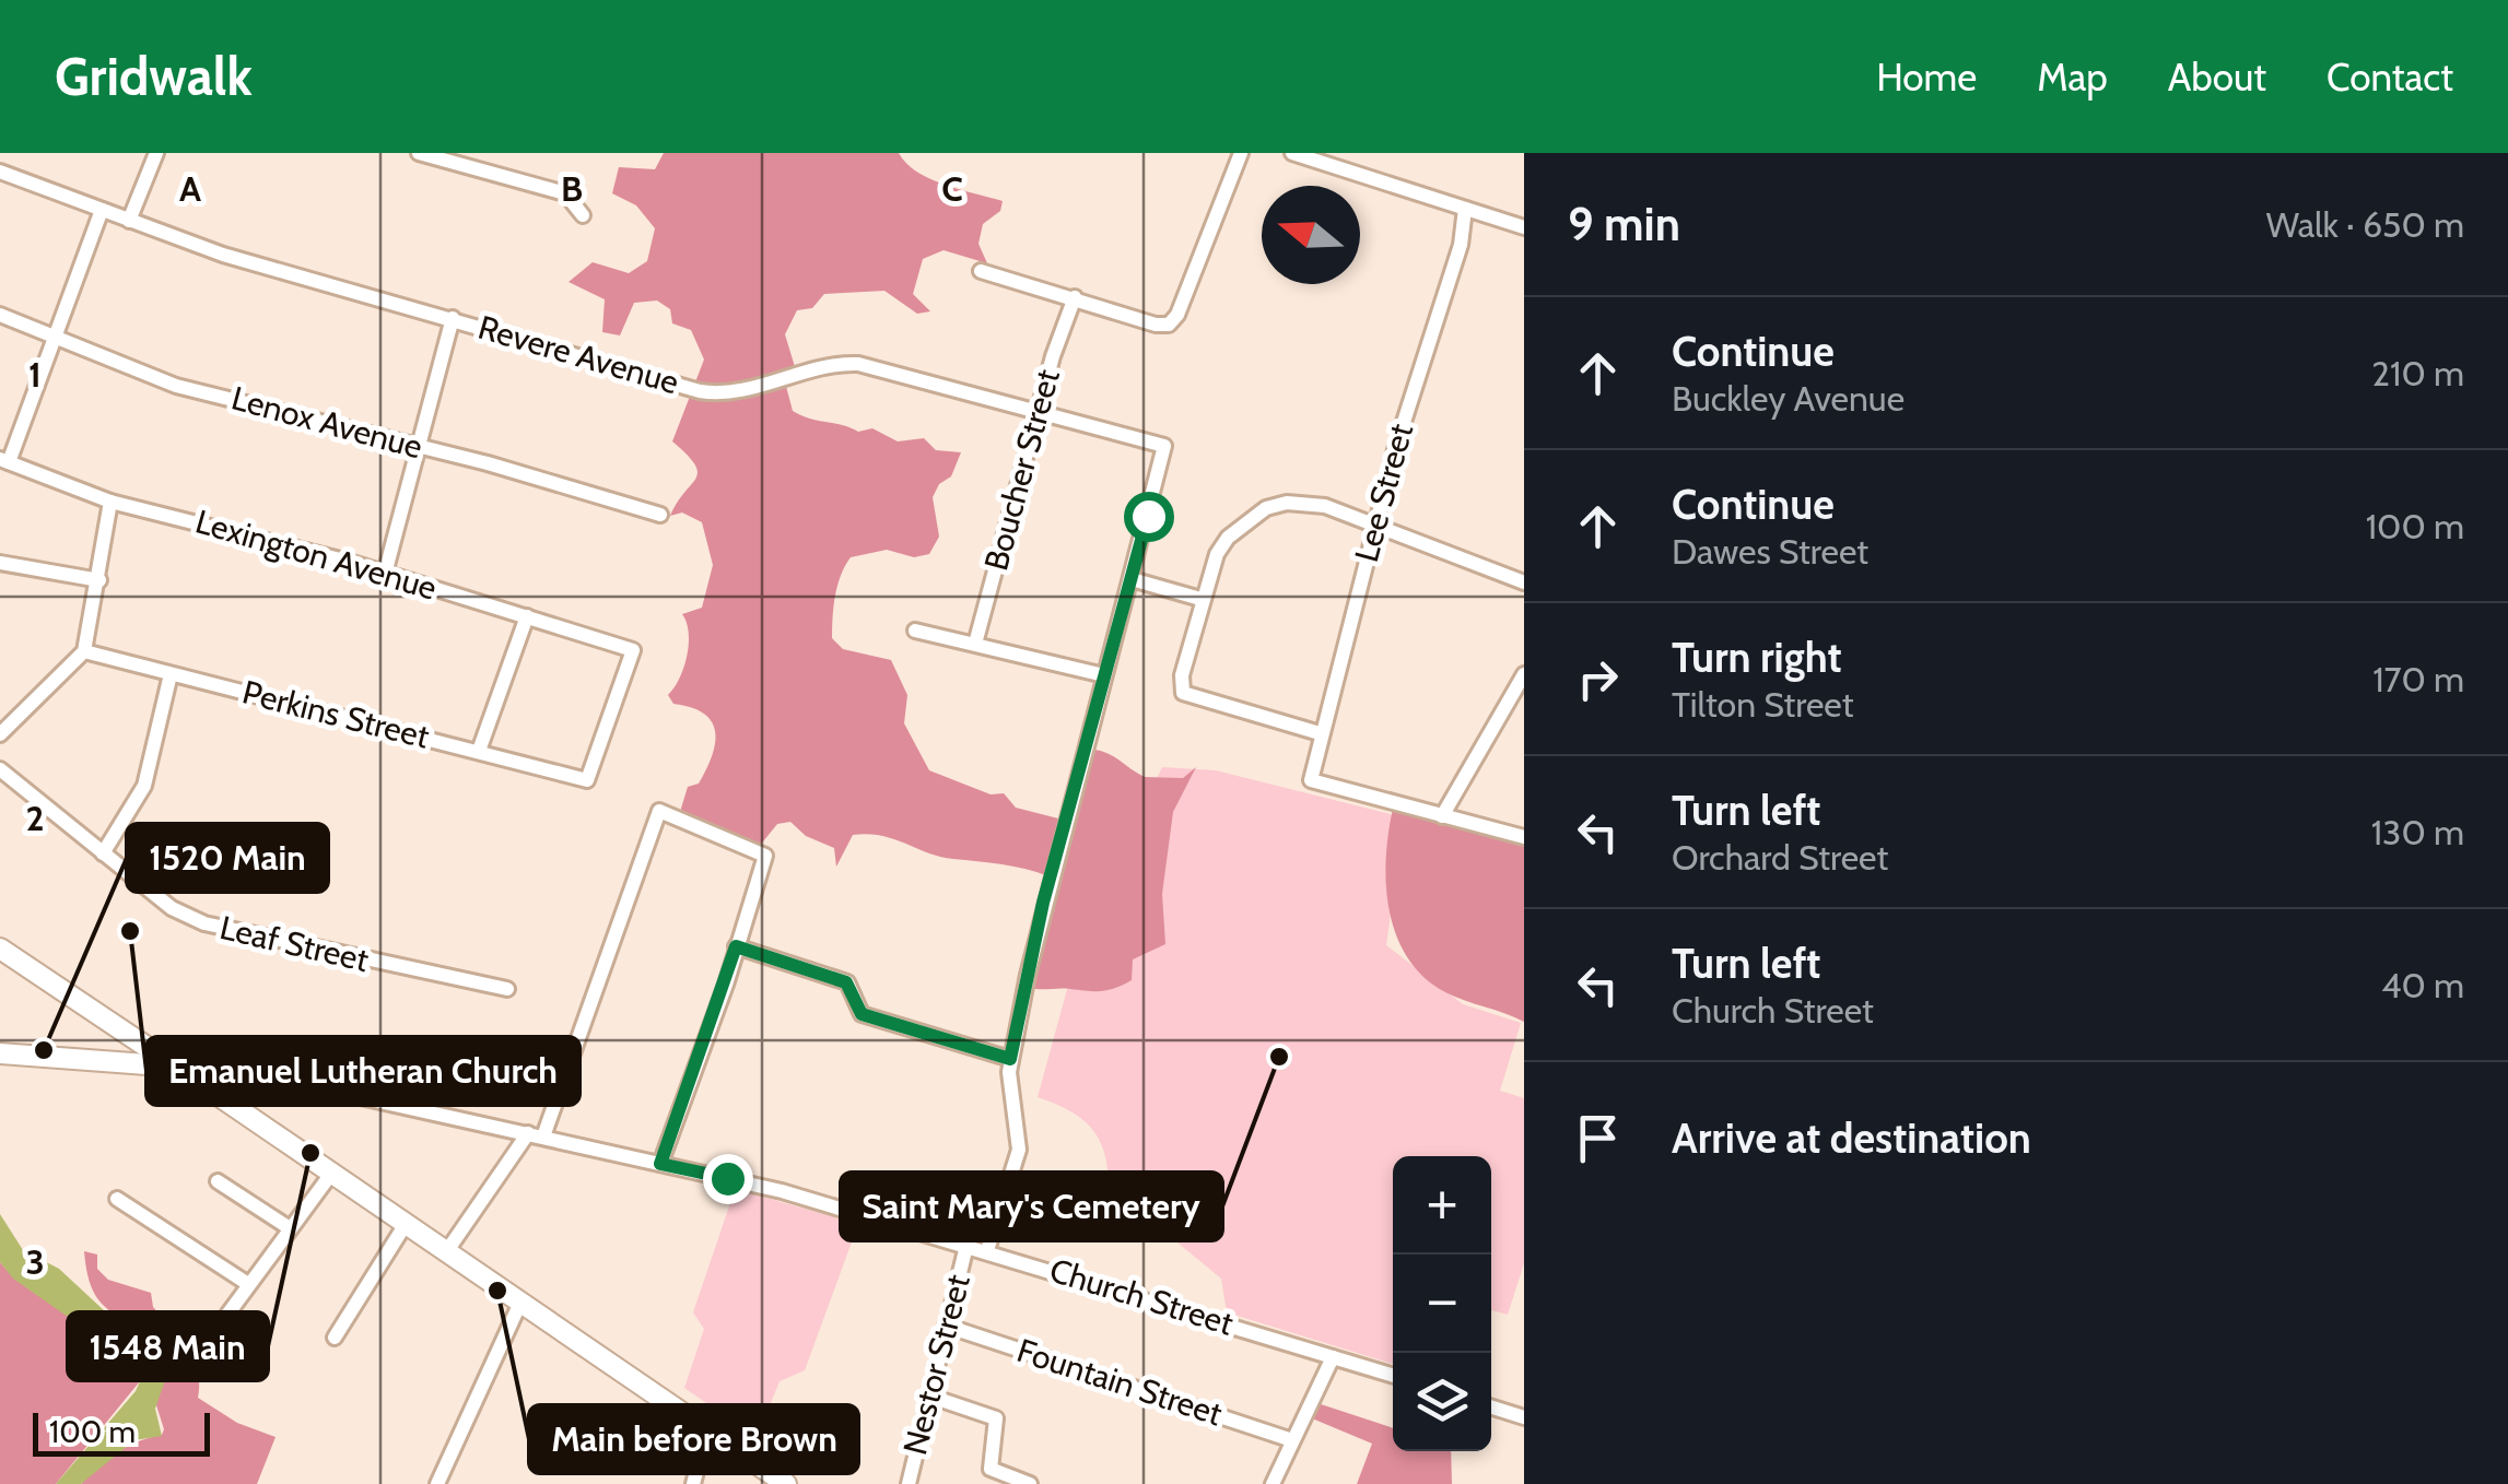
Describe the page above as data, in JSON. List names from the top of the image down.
{
  "streets": {
    "street": [
      "Revere Avenue",
      "Lenox Avenue",
      "Boucher Street",
      "Lee Street",
      "Lexington Avenue",
      "Perkins Street",
      "Leaf Street",
      "Church Street",
      "Nestor Street",
      "Fountain Street"
    ]
  },
  "crossings": [
    ["Revere Avenue", "Boucher Street"],
    ["Lexington Avenue", "Perkins Street"],
    ["Church Street", "Nestor Street"],
    ["Nestor Street", "Fountain Street"]
  ],
  "places": [
    "Emanuel Lutheran Church",
    "1520 Main",
    "Saint Mary's Cemetery",
    "1548 Main",
    "Main before Brown"
  ],
  "scale_bar": "100 m",
  "north": "left",
  "page": {
    "header": "Gridwalk",
    "nav": [
      "Home",
      "Map",
      "About",
      "Contact"
    ],
    "heading": ["9 min", "Walk · 650 m"],
    "list": [
      ["Continue", "Buckley Avenue", "210 m"],
      ["Continue", "Dawes Street", "100 m"],
      ["Turn right", "Tilton Street", "170 m"],
      ["Turn left", "Orchard Street", "130 m"],
      ["Turn left", "Church Street", "40 m"],
      "Arrive at destination"
    ],
    "map_buttons": ["+", "−"],
    "scale": "100 m"
  },
  "grid": {
    "columns": ["A", "B", "C"],
    "rows": ["1", "2", "3"]
  }
}
